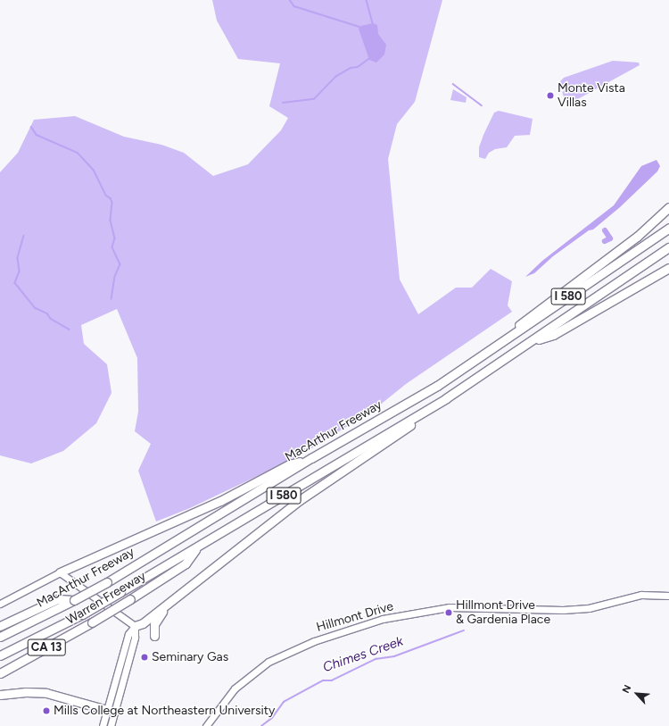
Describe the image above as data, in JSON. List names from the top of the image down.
{
  "streets": {
    "highway": [
      "I 580",
      "MacArthur Freeway",
      "Warren Freeway",
      "CA 13"
    ],
    "street": ["Hillmont Drive"]
  },
  "crossings": [
    ["I 580", "Warren Freeway"],
    ["MacArthur Freeway", "Warren Freeway"]
  ],
  "water": ["Chimes Creek"],
  "places": [
    "Monte Vista Villas",
    "Hillmont Drive & Gardenia Place",
    "Seminary Gas",
    "Mills College at Northeastern University"
  ],
  "north": "top left"
}
